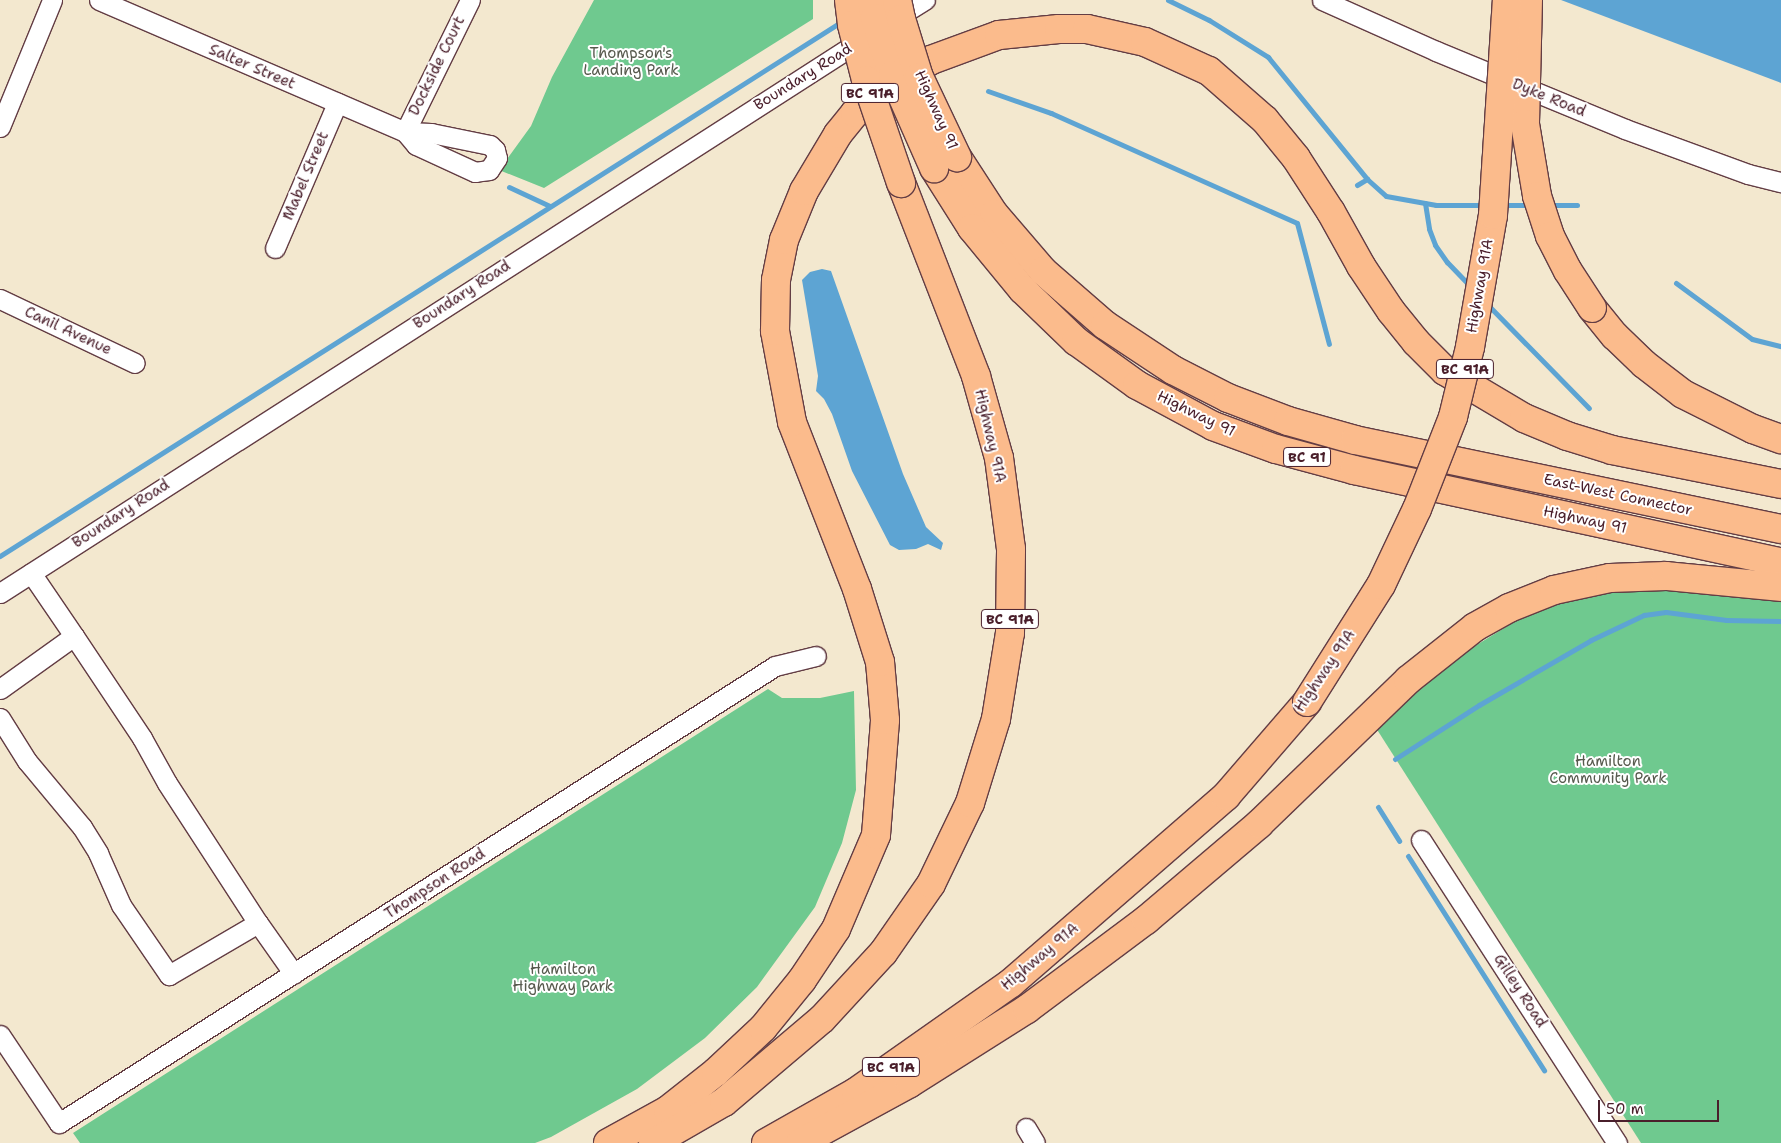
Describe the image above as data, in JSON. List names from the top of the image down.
{
  "streets": {
    "highway": [
      "BC 91A",
      "Highway 91",
      "Highway 91A",
      "BC 91",
      "East-West Connector"
    ],
    "street": [
      "Dockside Court",
      "Salter Street",
      "Boundary Road",
      "Dyke Road",
      "Mabel Street",
      "Canil Avenue",
      "Thompson Road",
      "Gilley Road"
    ]
  },
  "crossings": [
    ["Dockside Court", "Salter Street"],
    ["Salter Street", "Mabel Street"],
    ["Highway 91", "East-West Connector"]
  ],
  "parks": ["Thompson's Landing Park", "Hamilton Community Park", "Hamilton Highway Park"],
  "scale_bar": "50 m"
}
